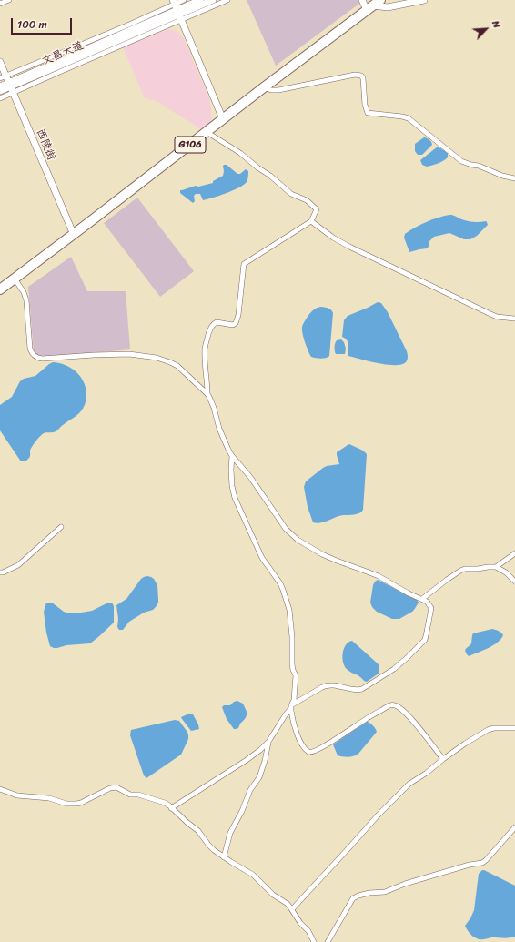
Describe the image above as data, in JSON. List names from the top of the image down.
{
  "streets": {
    "highway": ["G106"],
    "street": ["文昌大道", "西陵街"]
  },
  "crossings": [
    ["文昌大道", "西陵街"],
    ["西陵街", "G106"]
  ],
  "scale_bar": "100 m",
  "north": "top right"
}
